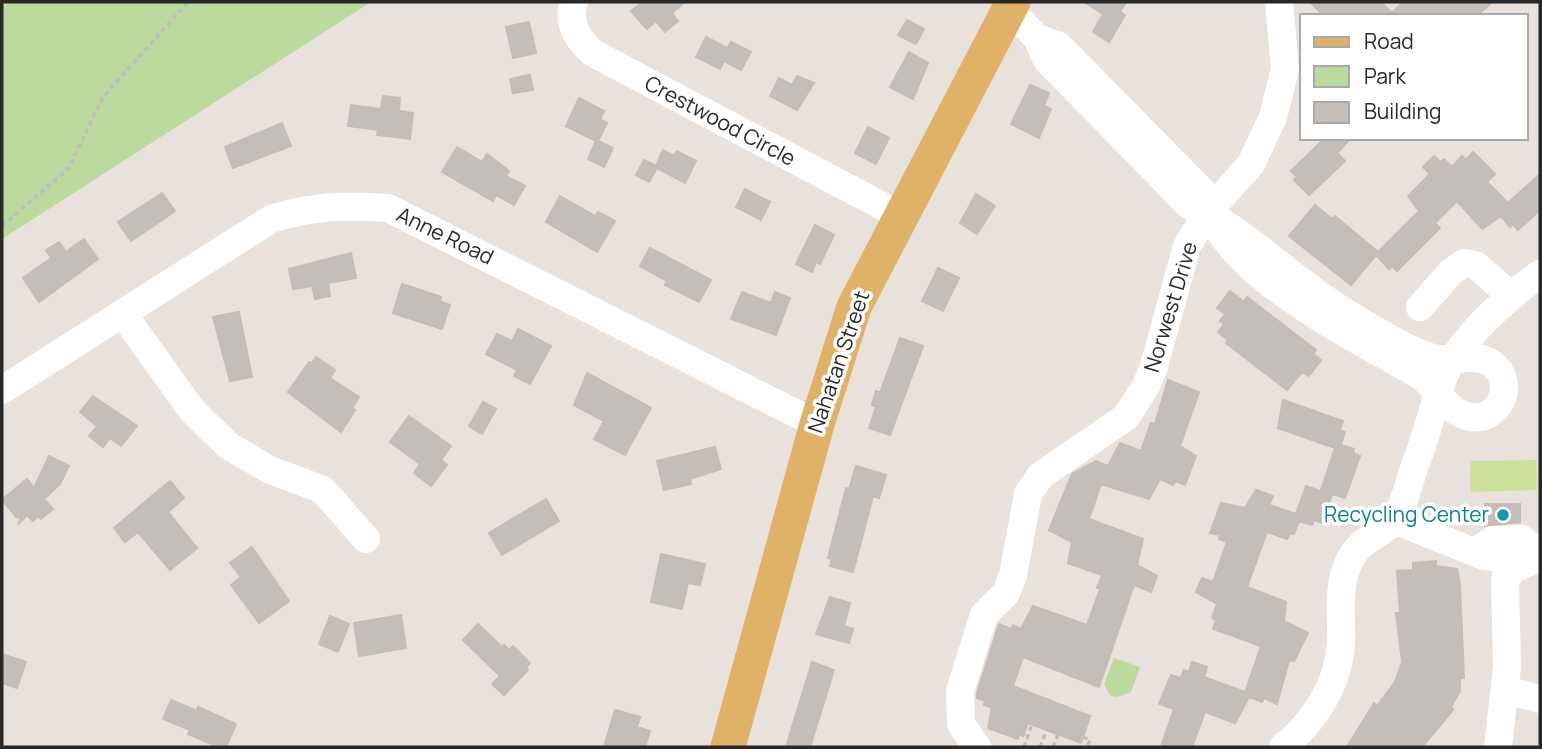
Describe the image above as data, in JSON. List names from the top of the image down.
{
  "streets": {
    "main road": ["Nahatan Street"],
    "street": ["Crestwood Circle", "Anne Road", "Norwest Drive"]
  },
  "crossings": [
    ["Crestwood Circle", "Nahatan Street"],
    ["Anne Road", "Nahatan Street"],
    ["Norwest Drive", "Nahatan Street"]
  ],
  "places": ["Recycling Center"],
  "legend": ["Road", "Park", "Building"]
}
